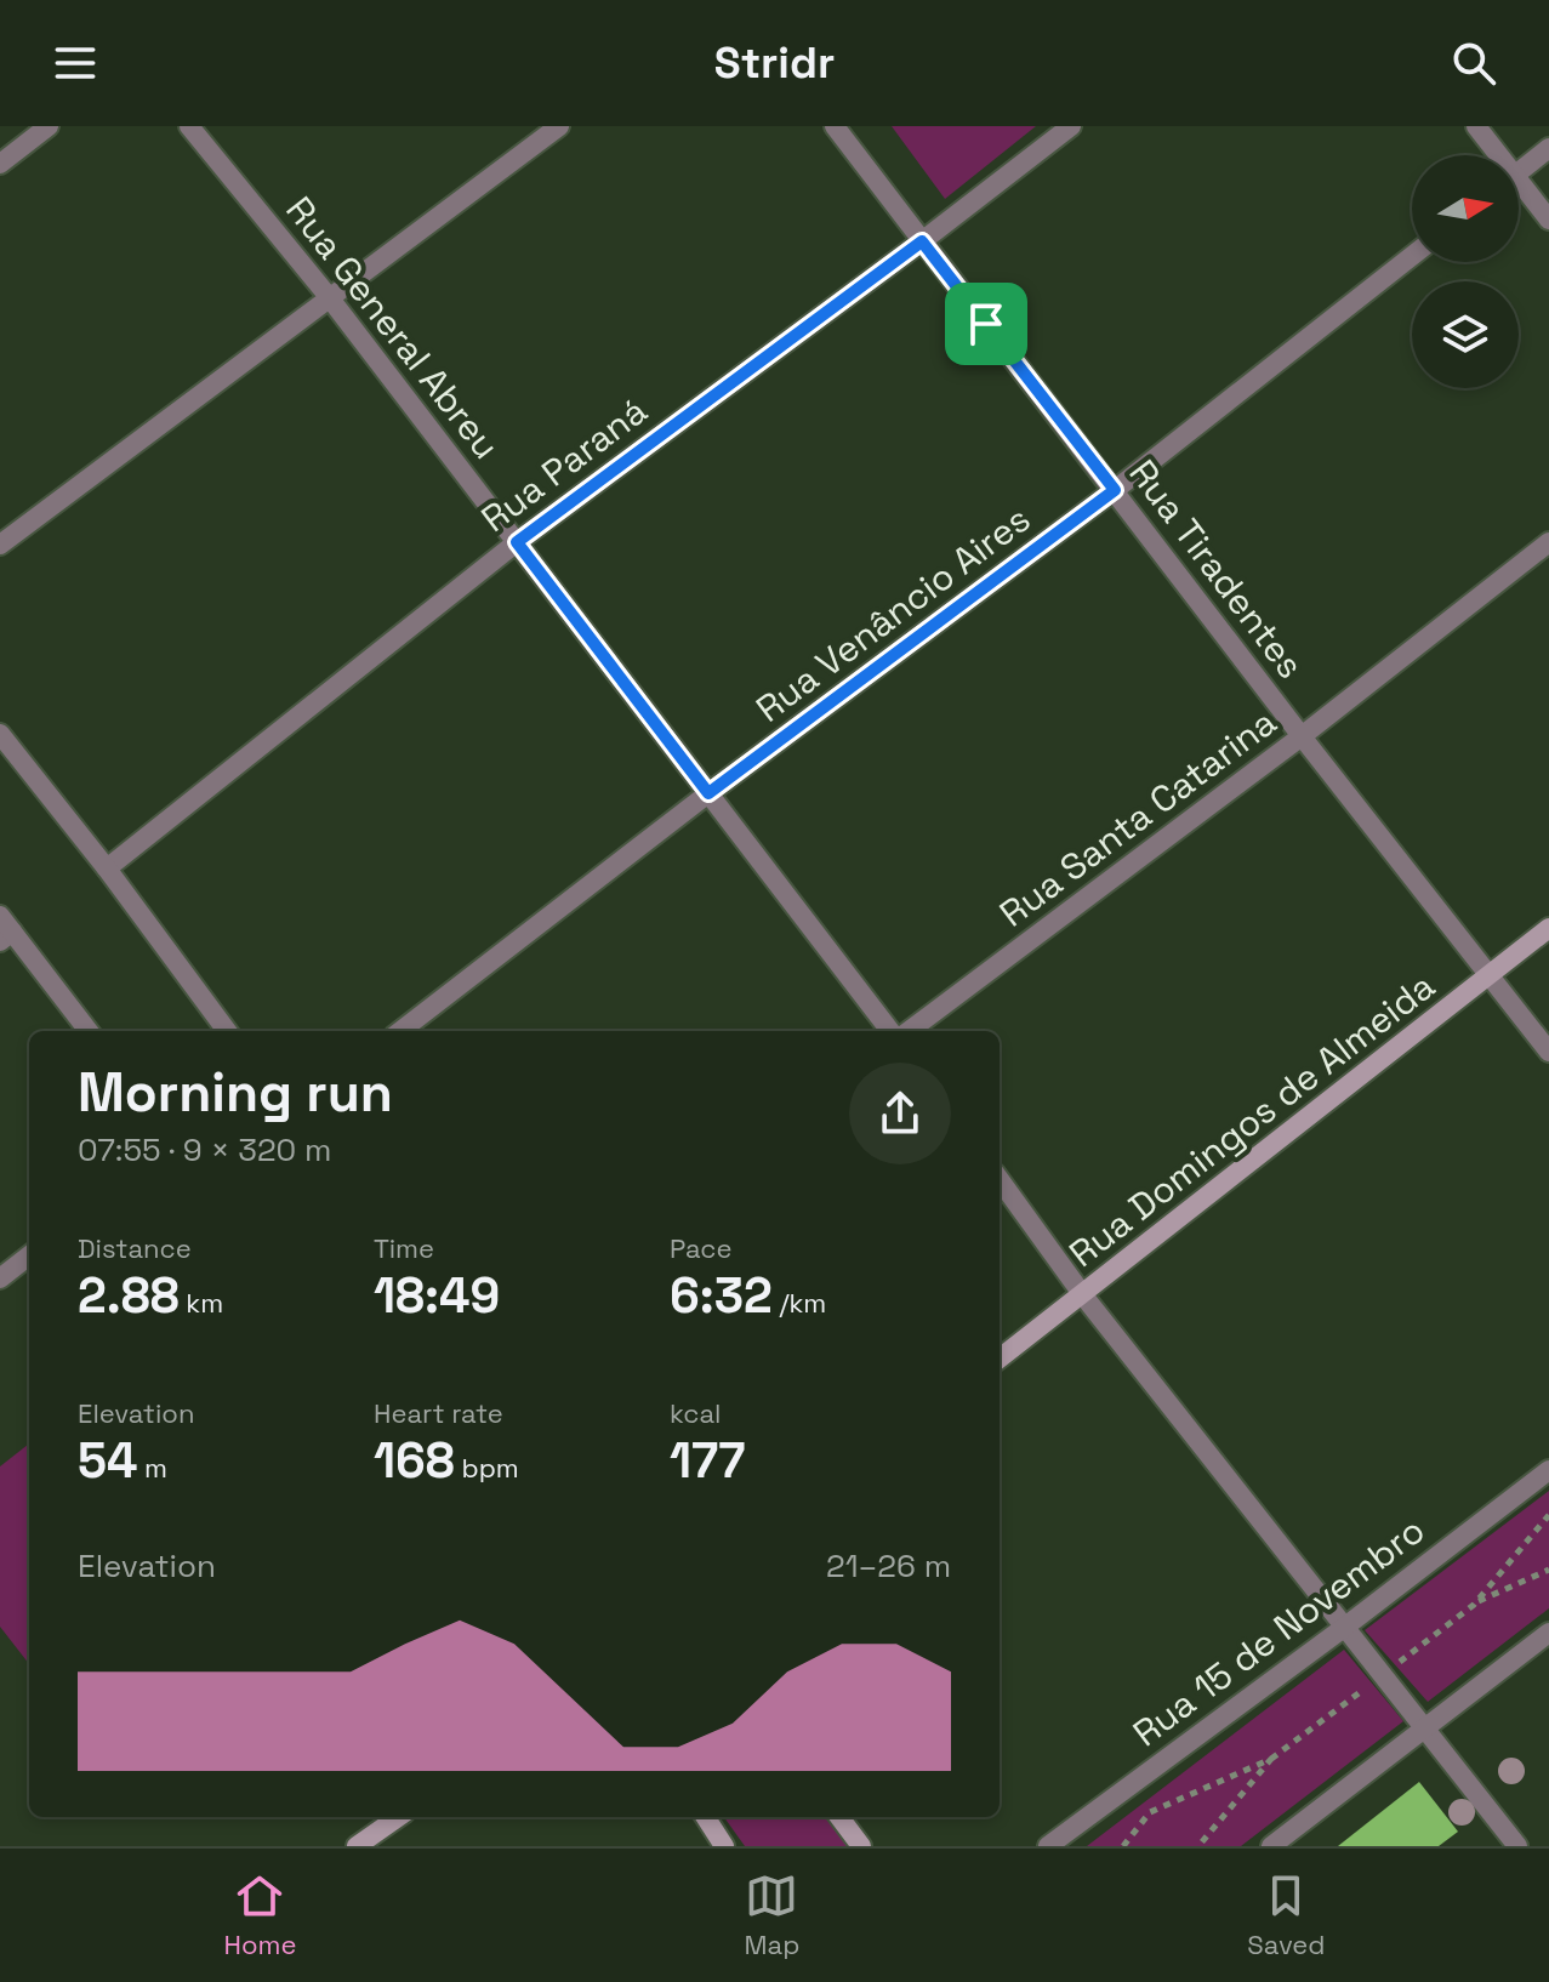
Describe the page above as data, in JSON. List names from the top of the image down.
{
  "streets": {
    "main road": ["Rua Domingos de Almeida"],
    "street": [
      "Rua General Abreu",
      "Rua Paraná",
      "Rua Tiradentes",
      "Rua Venâncio Aires",
      "Rua Santa Catarina",
      "Rua 15 de Novembro"
    ]
  },
  "crossings": [
    ["Rua General Abreu", "Rua Paraná"],
    ["Rua General Abreu", "Rua Venâncio Aires"],
    ["Rua Paraná", "Rua Tiradentes"],
    ["Rua Tiradentes", "Rua Venâncio Aires"],
    ["Rua Tiradentes", "Rua Santa Catarina"],
    ["Rua Tiradentes", "Rua Domingos de Almeida"]
  ],
  "north": "right",
  "page": {
    "header": "Stridr",
    "heading": ["Morning run", "07:55 · 9 × 320 m"],
    "stats": [
      ["Distance", "2.88 km"],
      ["Time", "18:49"],
      ["Pace", "6:32 /km"],
      ["Elevation", "54 m"],
      ["Heart rate", "168 bpm"],
      ["kcal", "177"]
    ],
    "chart": ["Elevation", "21–26 m"],
    "tabs": ["Home", "Map", "Saved"]
  }
}
